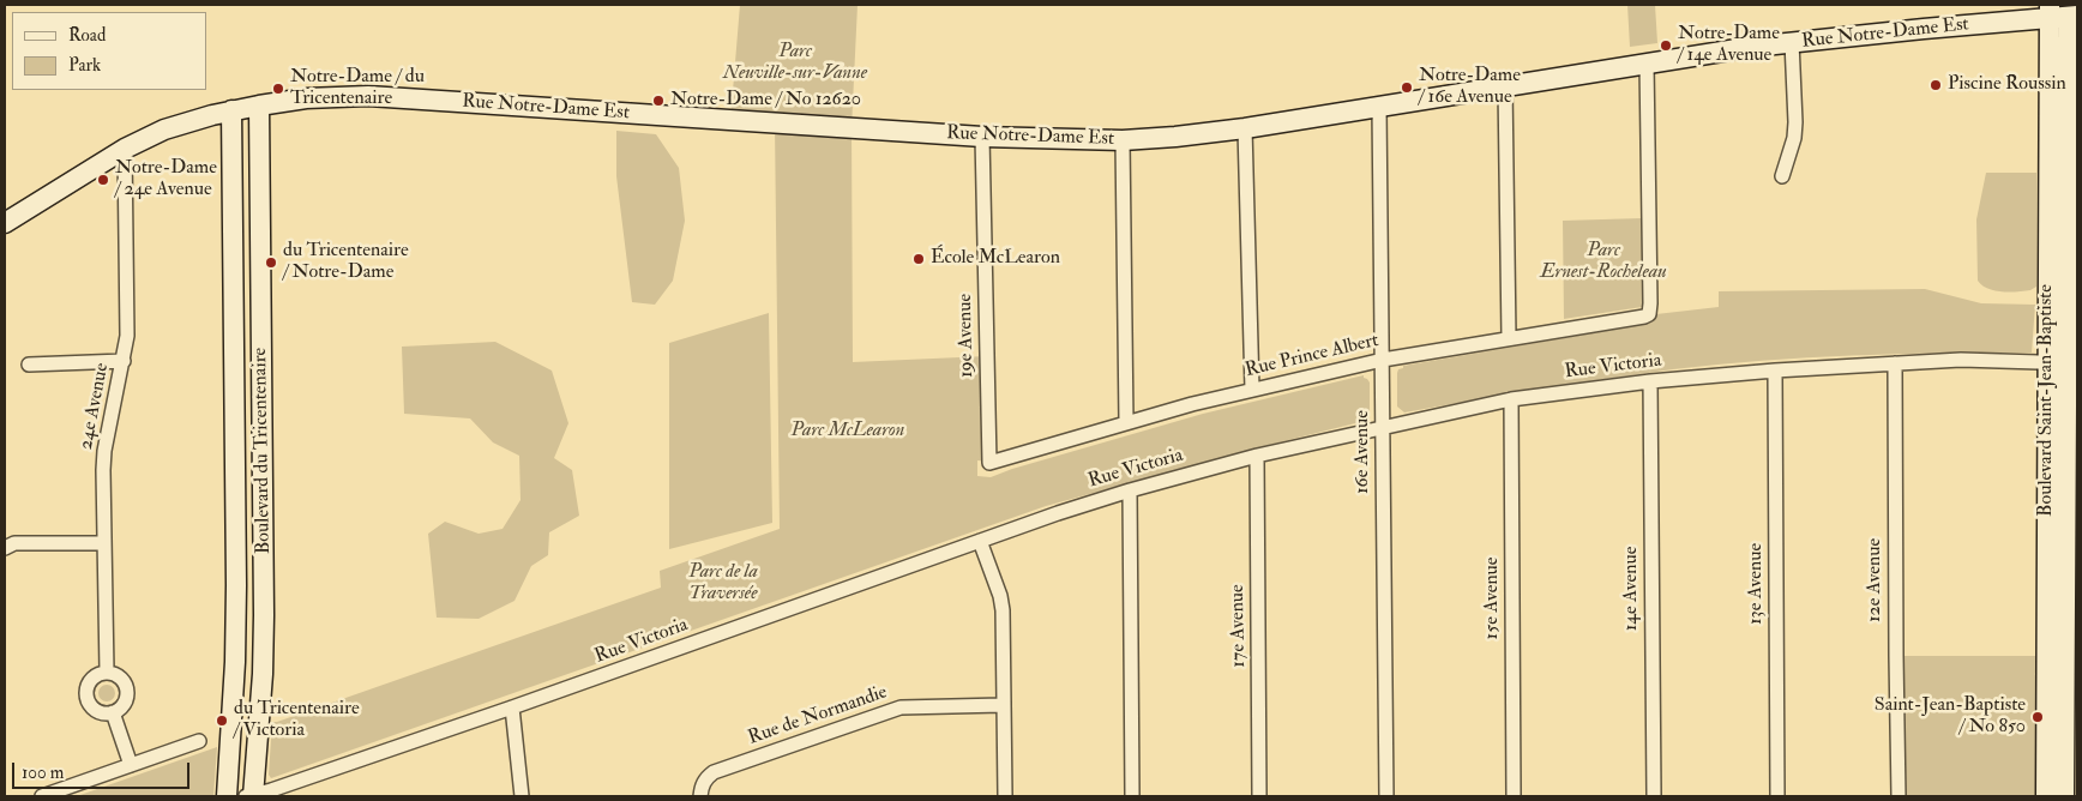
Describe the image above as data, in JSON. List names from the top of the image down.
{
  "streets": {
    "main road": ["Rue Notre-Dame Est", "Boulevard Saint-Jean-Baptiste", "Boulevard du Tricentenaire"],
    "street": [
      "19e Avenue",
      "Rue Prince Albert",
      "Rue Victoria",
      "24e Avenue",
      "16e Avenue",
      "12e Avenue",
      "13e Avenue",
      "14e Avenue",
      "15e Avenue",
      "17e Avenue",
      "Rue de Normandie"
    ]
  },
  "crossings": [
    ["Rue Notre-Dame Est", "19e Avenue"],
    ["Rue Notre-Dame Est", "Rue Prince Albert"],
    ["Rue Notre-Dame Est", "Boulevard Saint-Jean-Baptiste"],
    ["Rue Notre-Dame Est", "24e Avenue"],
    ["Rue Notre-Dame Est", "Boulevard du Tricentenaire"],
    ["Rue Notre-Dame Est", "16e Avenue"],
    ["19e Avenue", "Rue Prince Albert"],
    ["Rue Prince Albert", "16e Avenue"],
    ["Rue Victoria", "Boulevard Saint-Jean-Baptiste"],
    ["Rue Victoria", "Boulevard du Tricentenaire"],
    ["Rue Victoria", "16e Avenue"],
    ["Rue Victoria", "12e Avenue"],
    ["Rue Victoria", "13e Avenue"],
    ["Rue Victoria", "14e Avenue"],
    ["Rue Victoria", "15e Avenue"],
    ["Rue Victoria", "17e Avenue"]
  ],
  "parks": [
    "Parc Neuville-sur-Vanne",
    "Parc Ernest-Rocheleau",
    "Parc McLearon",
    "Parc de la Traversée"
  ],
  "places": [
    "Notre-Dame / 14e Avenue",
    "Piscine Roussin",
    "Notre-Dame / 16e Avenue",
    "Notre-Dame / du Tricentenaire",
    "Notre-Dame / No 12620",
    "Notre-Dame / 24e Avenue",
    "École McLearon",
    "du Tricentenaire / Notre-Dame",
    "Saint-Jean-Baptiste / No 850",
    "du Tricentenaire / Victoria"
  ],
  "legend": ["Road", "Park"],
  "scale_bar": "100 m"
}
